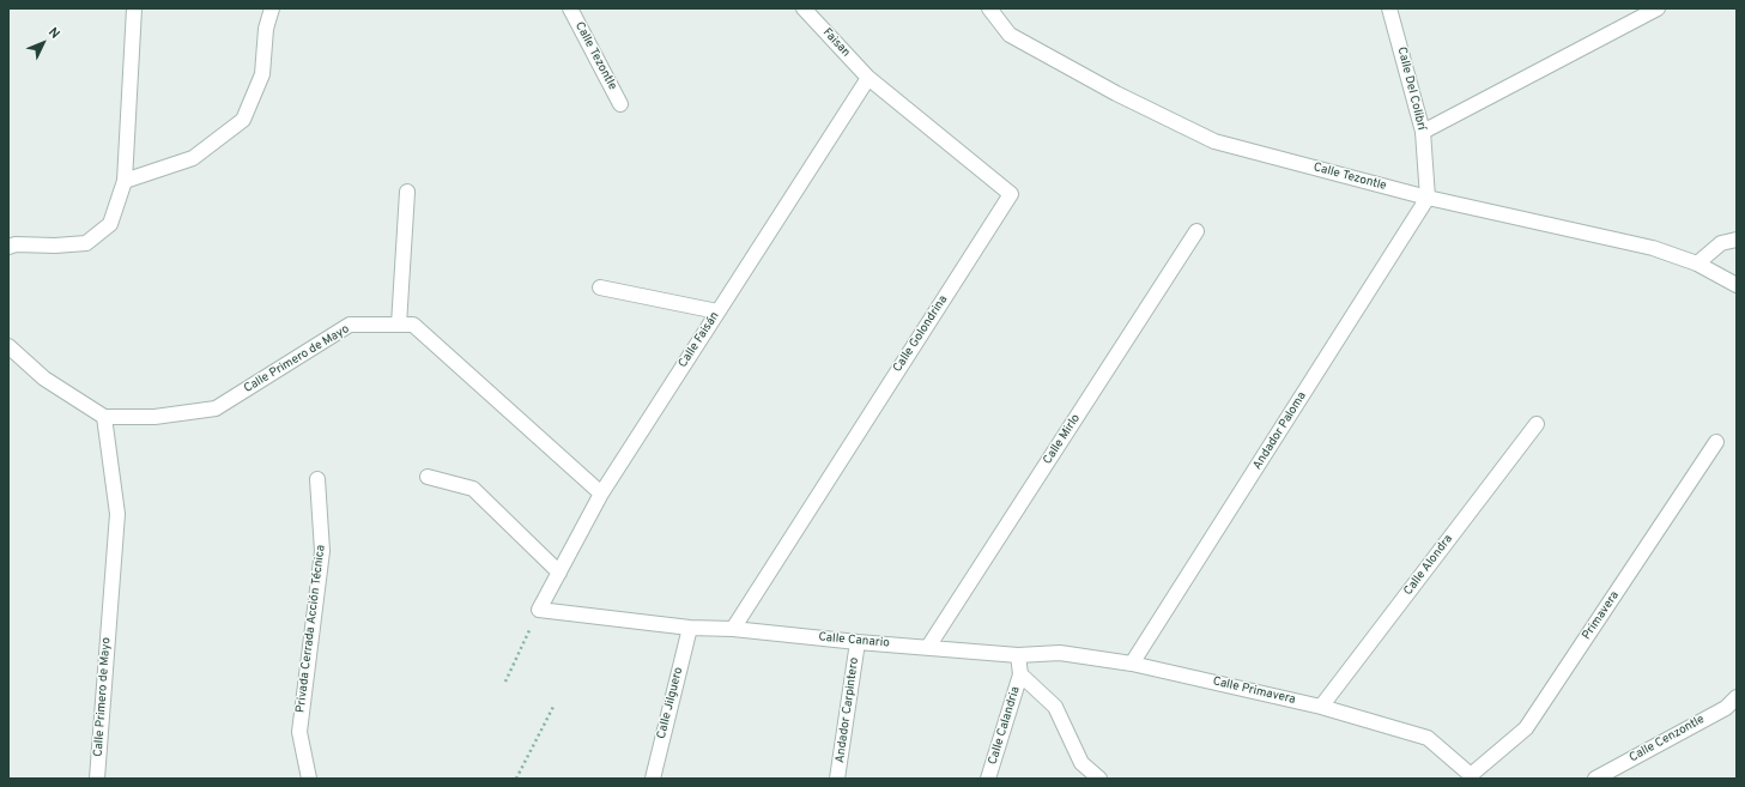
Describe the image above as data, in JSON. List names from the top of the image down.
{
  "streets": {
    "street": [
      "Faisan",
      "Calle Tezontle",
      "Calle Del Colibrí",
      "Calle Golondrina",
      "Calle Faisán",
      "Calle Primero de Mayo",
      "Andador Paloma",
      "Calle Mirlo",
      "Calle Alondra",
      "Primavera",
      "Privada Cerrada Acción Técnica",
      "Calle Canario",
      "Calle Primavera",
      "Calle Jilguero",
      "Andador Carpintero",
      "Calle Calandria",
      "Calle Cenzontle"
    ]
  },
  "crossings": [
    ["Faisan", "Calle Golondrina"],
    ["Faisan", "Calle Faisán"],
    ["Calle Tezontle", "Calle Del Colibrí"],
    ["Calle Tezontle", "Andador Paloma"],
    ["Calle Del Colibrí", "Andador Paloma"],
    ["Calle Golondrina", "Calle Faisán"],
    ["Calle Golondrina", "Calle Canario"],
    ["Calle Faisán", "Calle Primero de Mayo"],
    ["Calle Faisán", "Calle Canario"],
    ["Andador Paloma", "Calle Primavera"],
    ["Calle Mirlo", "Calle Canario"],
    ["Calle Alondra", "Calle Primavera"],
    ["Primavera", "Calle Primavera"],
    ["Calle Canario", "Calle Primavera"],
    ["Calle Canario", "Calle Jilguero"],
    ["Calle Canario", "Andador Carpintero"]
  ],
  "north": "top right"
}
